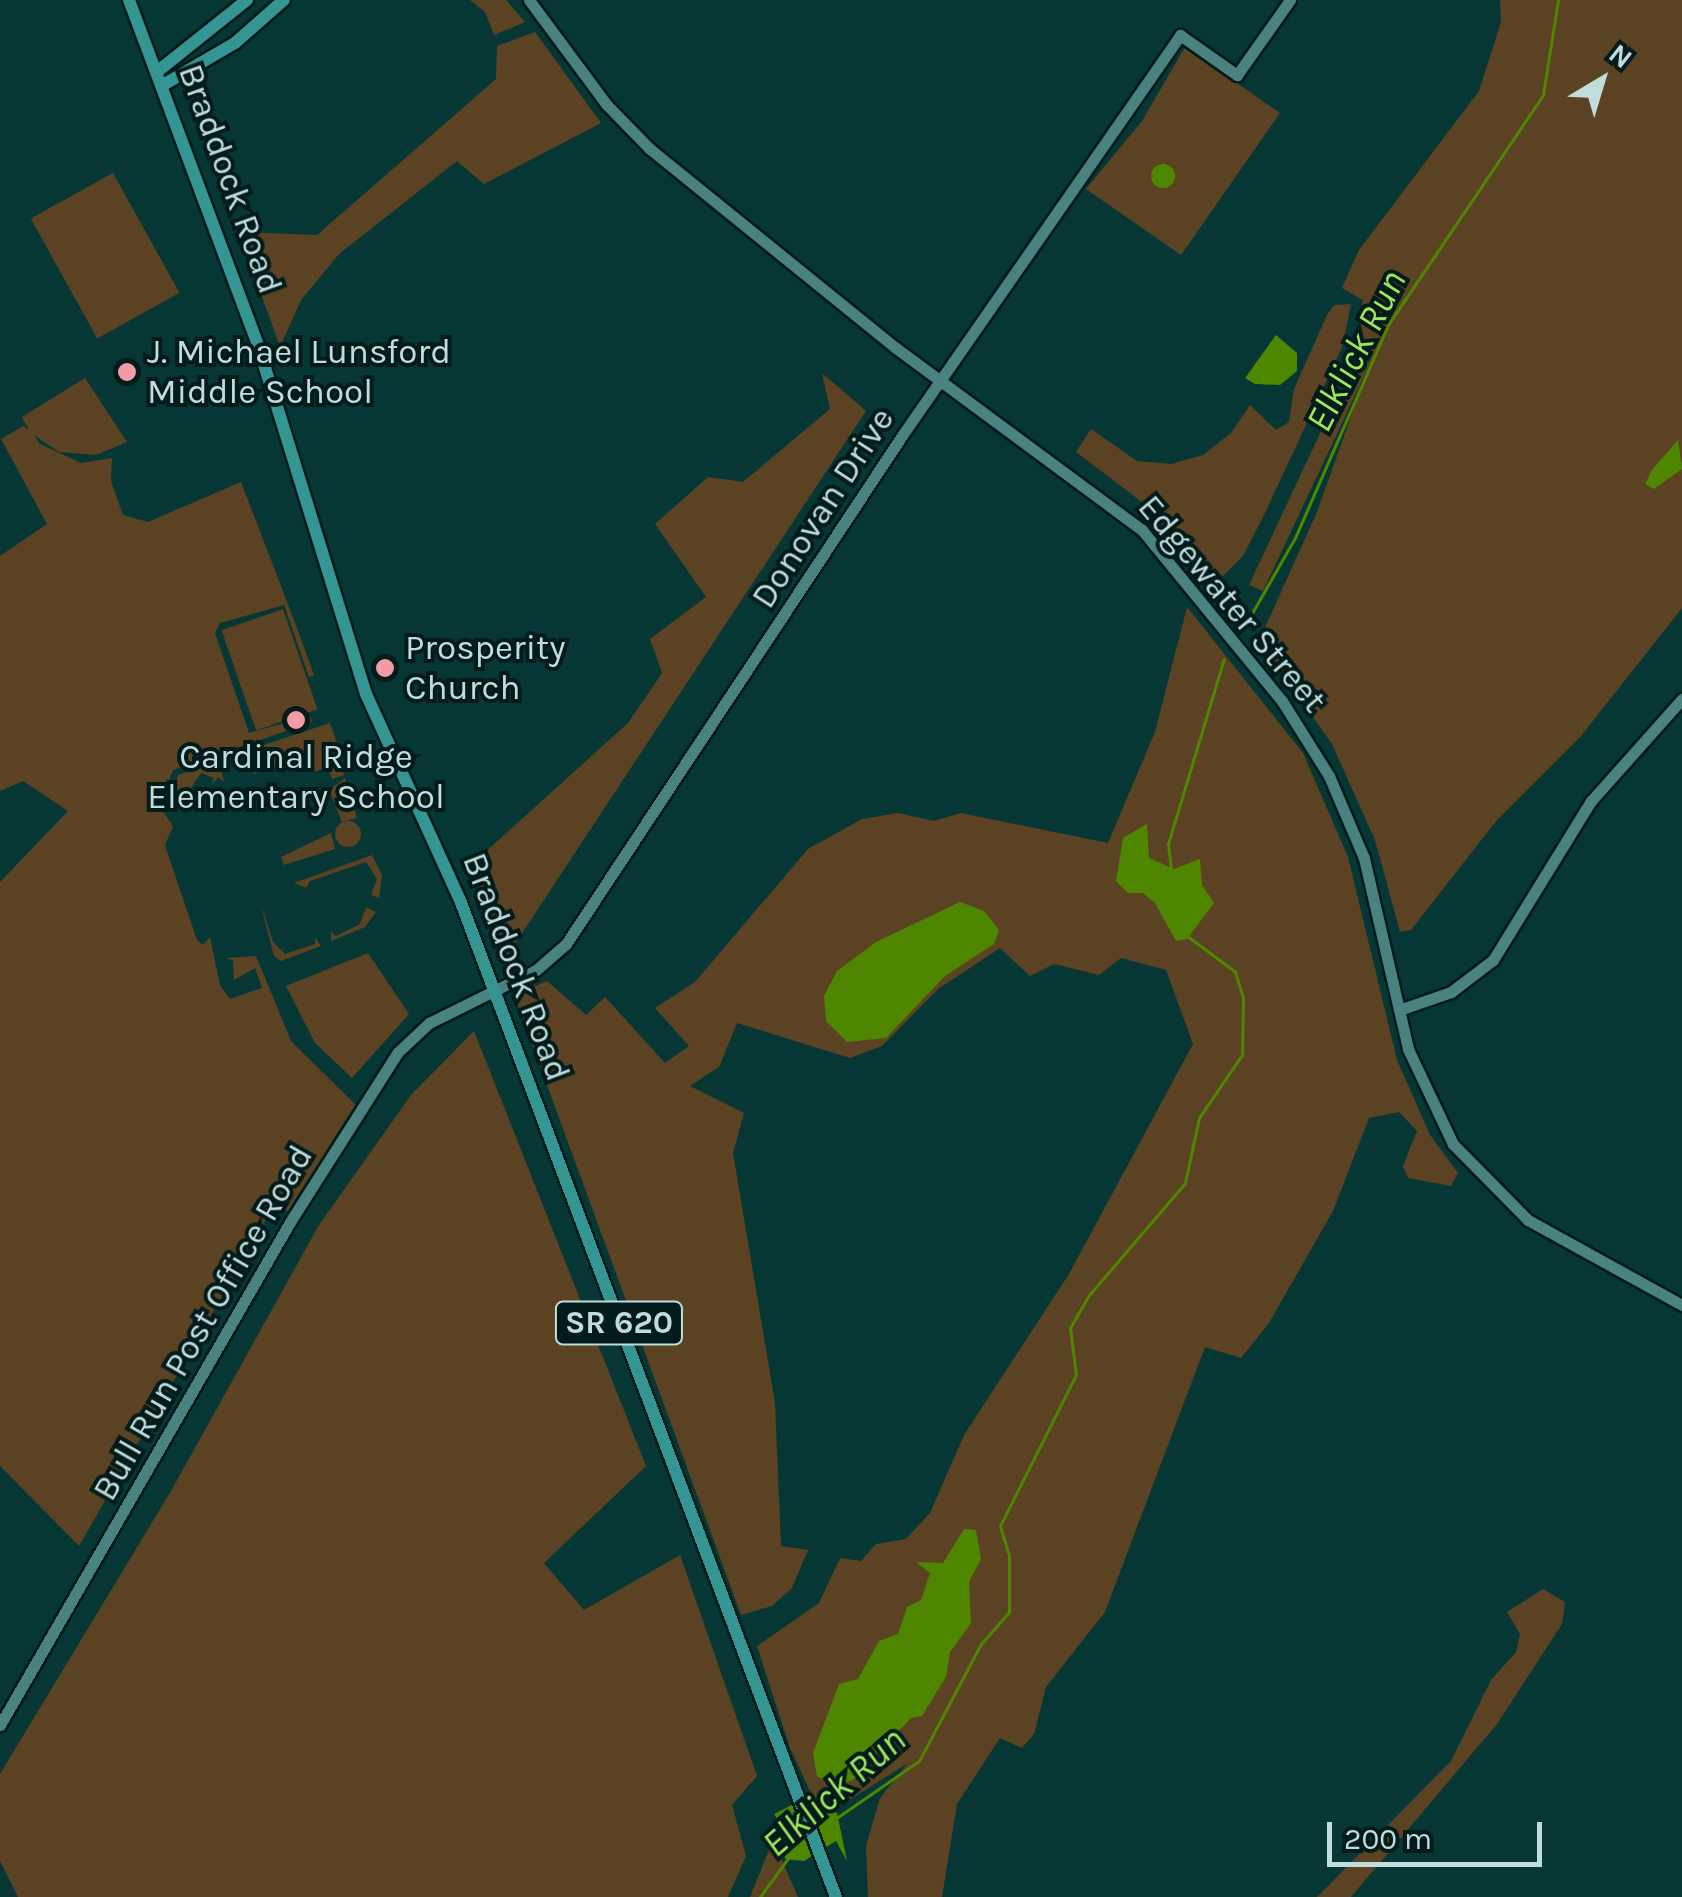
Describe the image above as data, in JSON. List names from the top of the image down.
{
  "streets": {
    "main road": ["Braddock Road", "SR 620"],
    "street": ["Donovan Drive", "Edgewater Street", "Bull Run Post Office Road"]
  },
  "crossings": [
    ["Braddock Road", "Donovan Drive"],
    ["Braddock Road", "Bull Run Post Office Road"],
    ["Donovan Drive", "Edgewater Street"],
    ["Donovan Drive", "Bull Run Post Office Road"]
  ],
  "water": ["Elklick Run"],
  "places": ["J. Michael Lunsford Middle School", "Prosperity Church", "Cardinal Ridge Elementary School"],
  "scale_bar": "200 m",
  "north": "top right"
}
